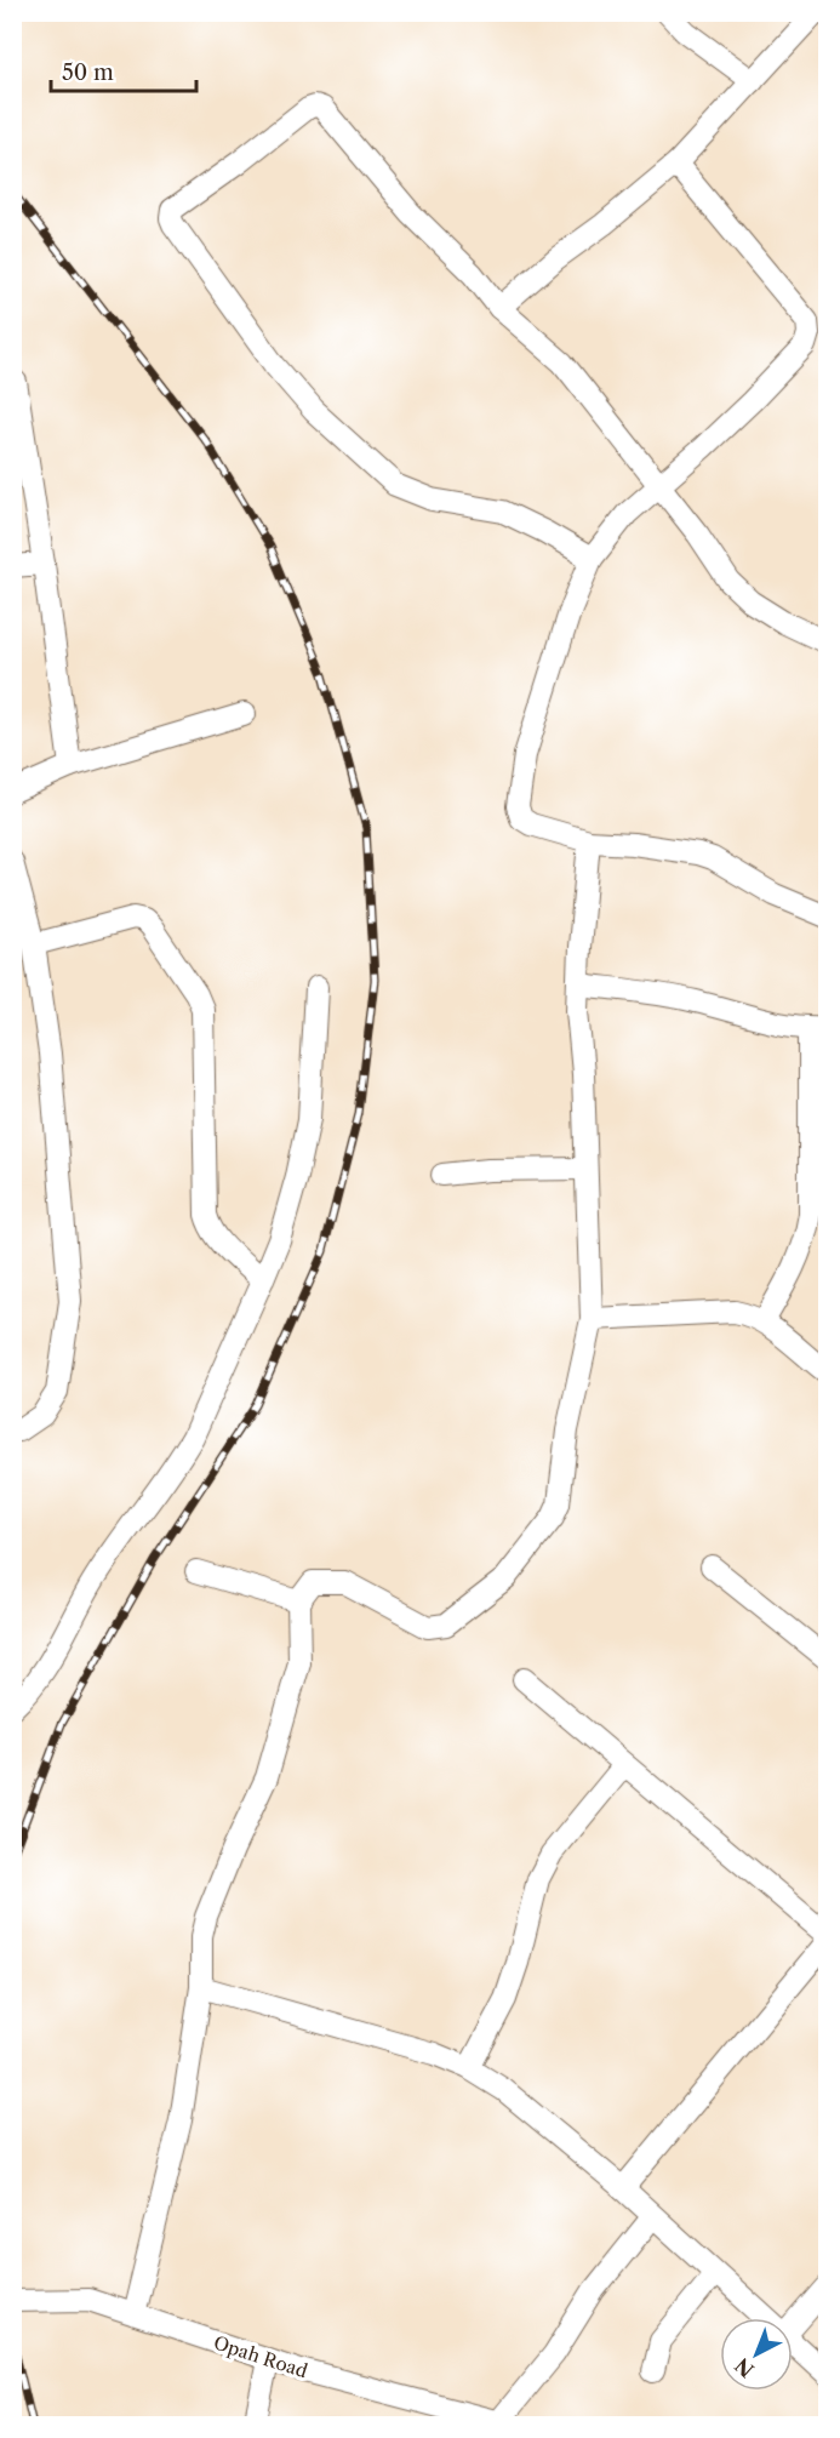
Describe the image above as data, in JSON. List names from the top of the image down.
{
  "streets": {
    "street": ["Opah Road"]
  },
  "scale_bar": "50 m",
  "north": "bottom left"
}
